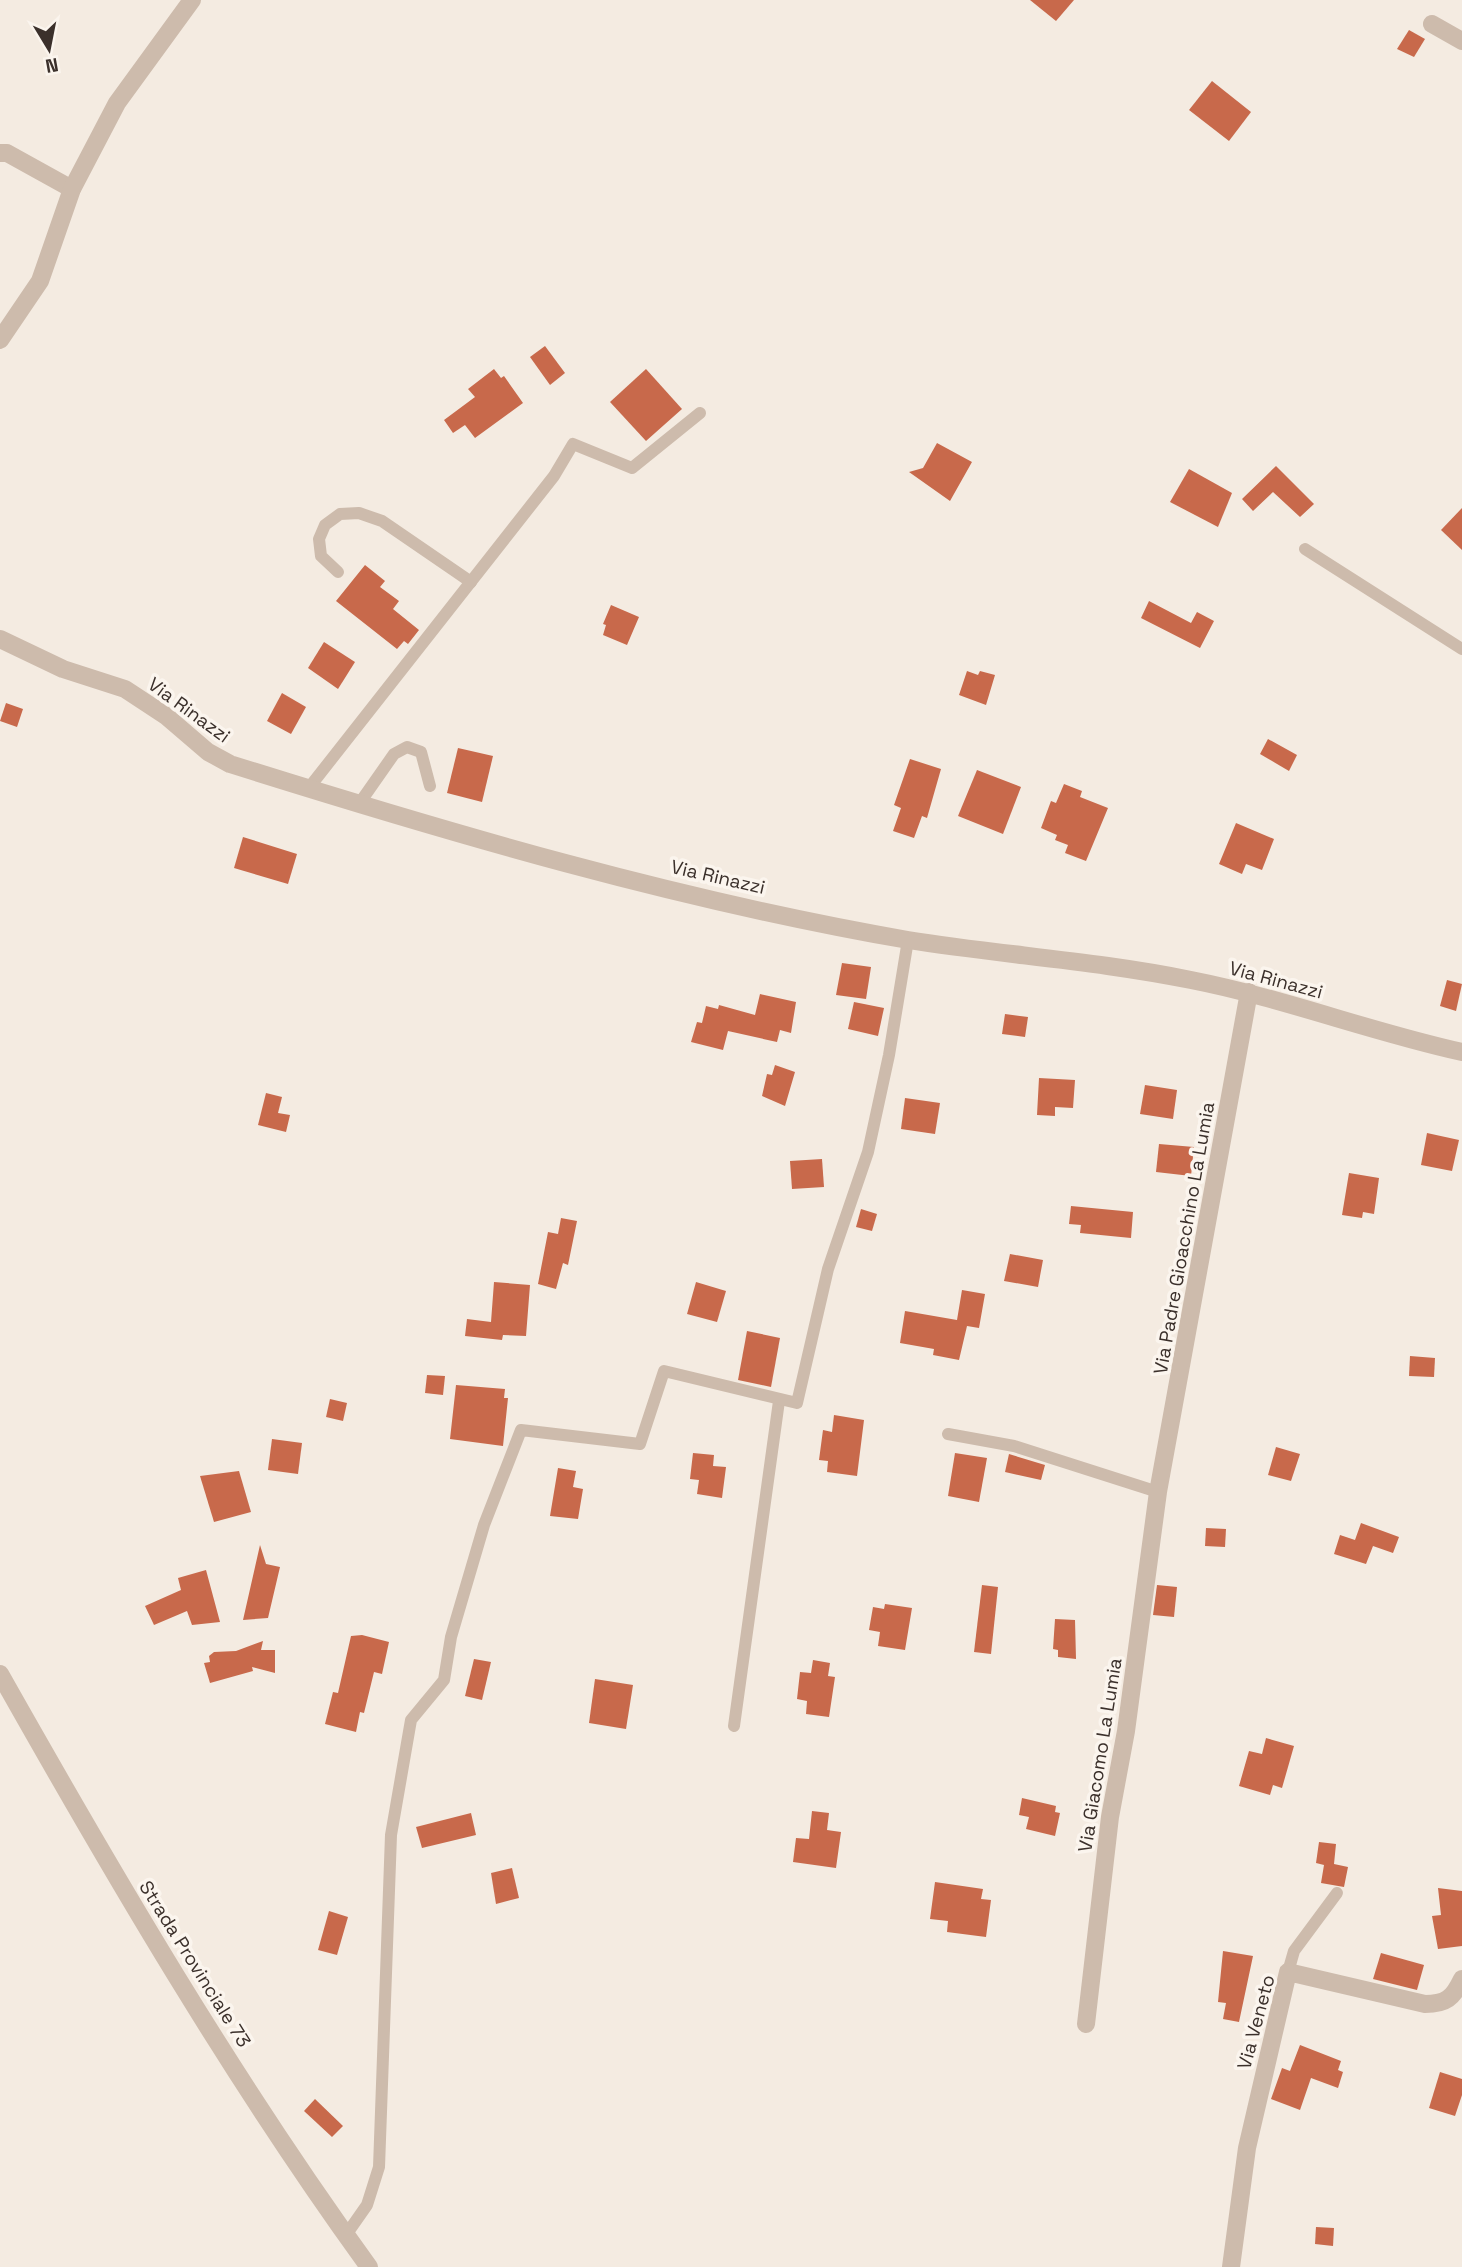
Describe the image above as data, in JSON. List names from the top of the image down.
{
  "streets": {
    "street": [
      "Via Rinazzi",
      "Via Padre Gioacchino La Lumia",
      "Via Giacomo La Lumia",
      "Strada Provinciale 73",
      "Via Veneto"
    ]
  },
  "crossings": [
    ["Via Rinazzi", "Via Padre Gioacchino La Lumia"],
    ["Via Padre Gioacchino La Lumia", "Via Giacomo La Lumia"]
  ],
  "north": "bottom"
}
